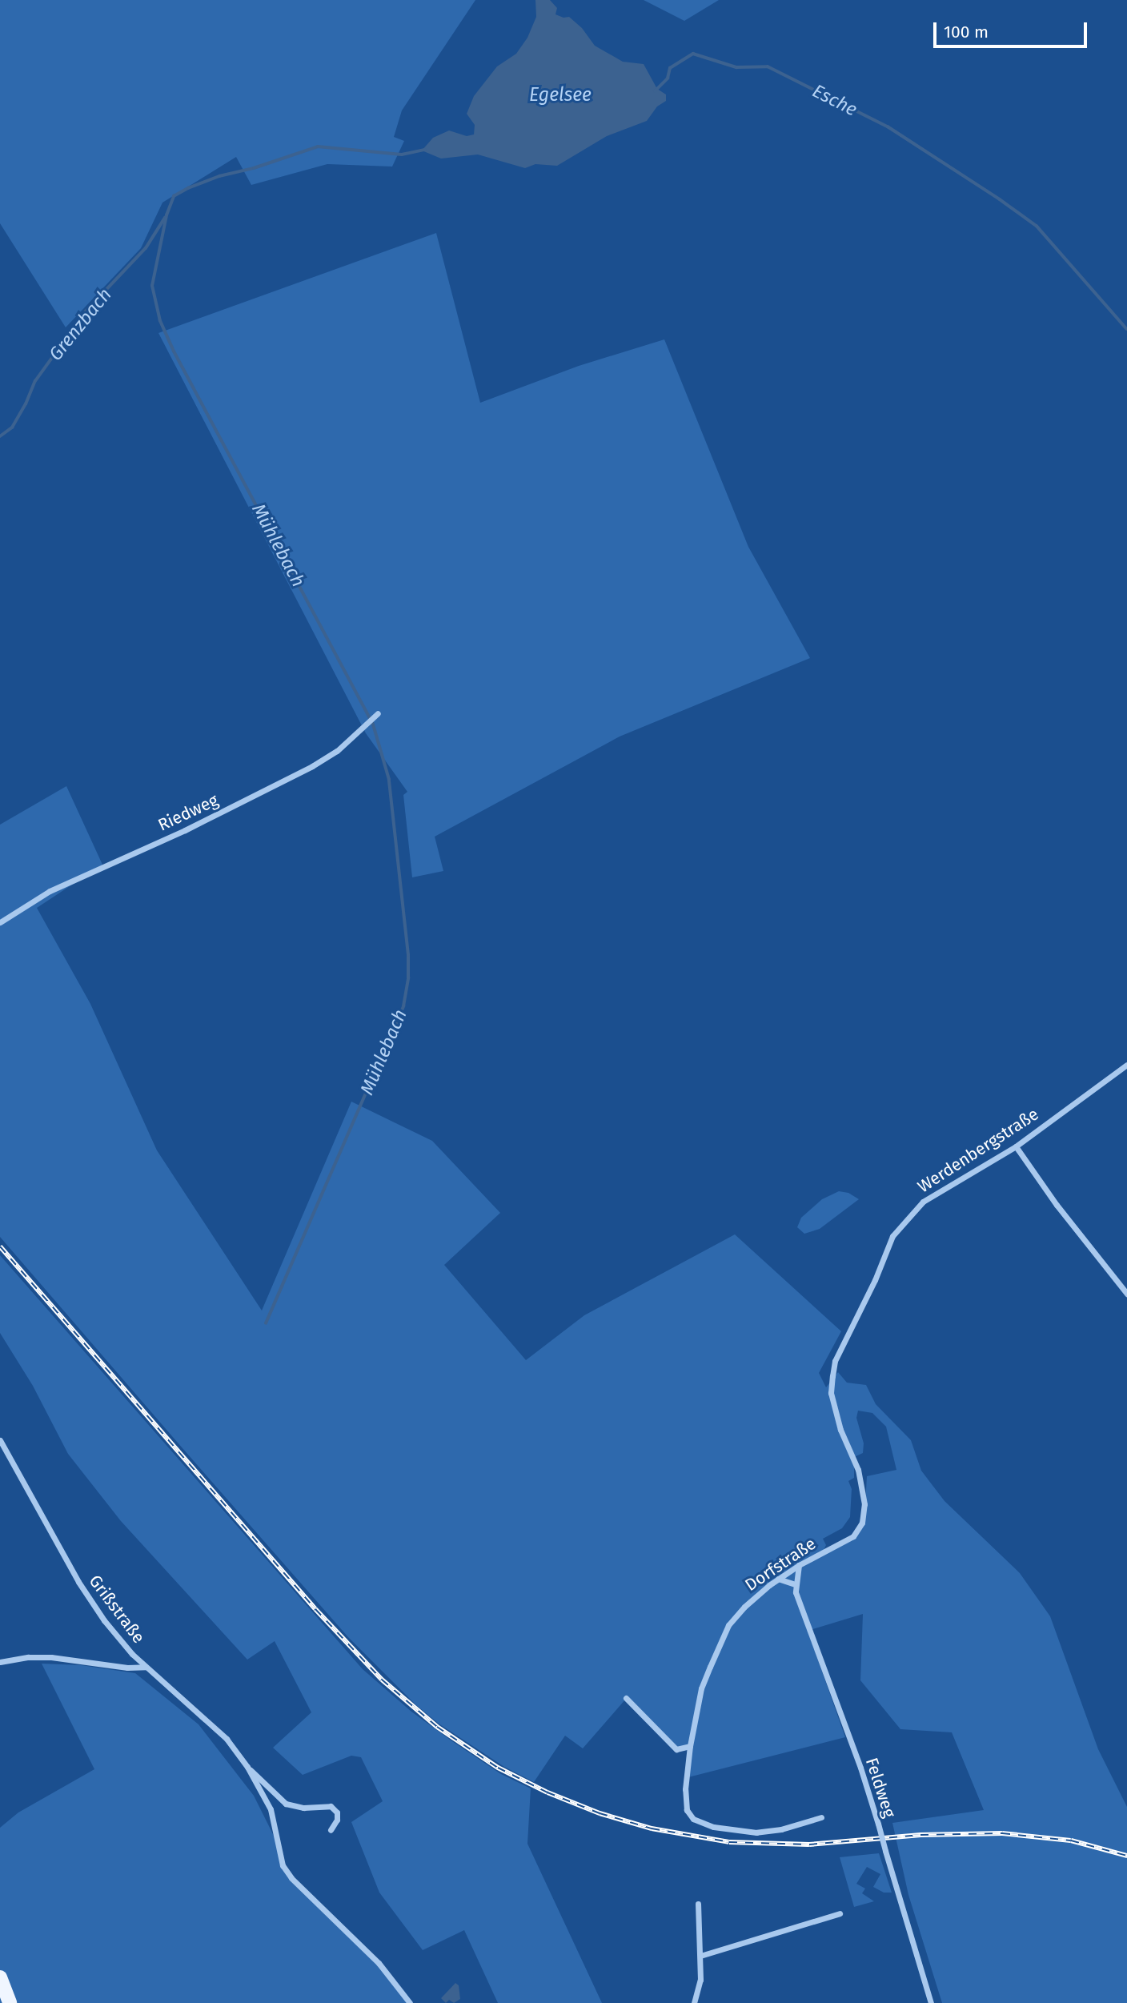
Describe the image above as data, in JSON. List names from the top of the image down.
{
  "streets": {
    "street": [
      "Riedweg",
      "Werdenbergstraße",
      "Dorfstraße",
      "Grißstraße",
      "Feldweg"
    ]
  },
  "crossings": [
    ["Werdenbergstraße", "Dorfstraße"]
  ],
  "water": [
    "Egelsee",
    "Esche",
    "Grenzbach",
    "Mühlebach"
  ],
  "scale_bar": "100 m"
}
